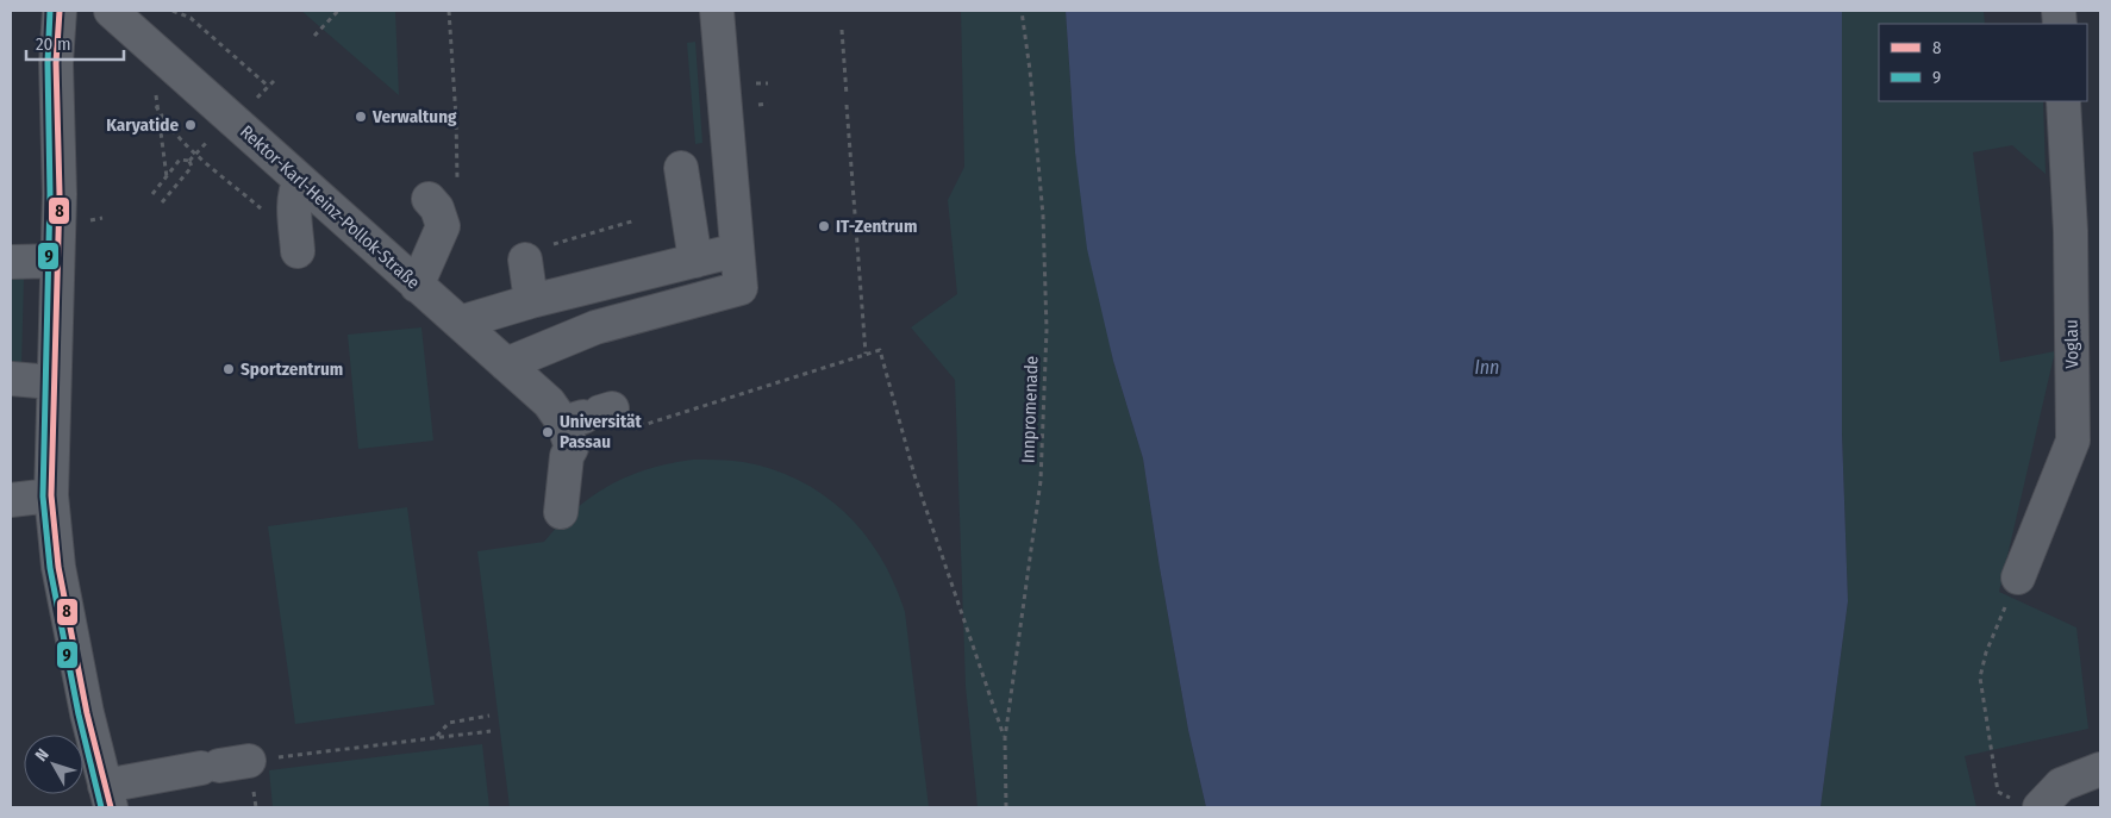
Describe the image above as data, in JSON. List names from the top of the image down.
{
  "streets": {
    "street": ["Rektor-Karl-Heinz-Pollok-Straße", "Voglau"],
    "path": ["Innpromenade"]
  },
  "water": ["Inn"],
  "places": [
    "Verwaltung",
    "Karyatide",
    "IT-Zentrum",
    "Sportzentrum",
    "Universität Passau"
  ],
  "lines": ["transit line 8", "transit line 9"],
  "legend": ["8", "9"],
  "scale_bar": "20 m",
  "north": "top left"
}
